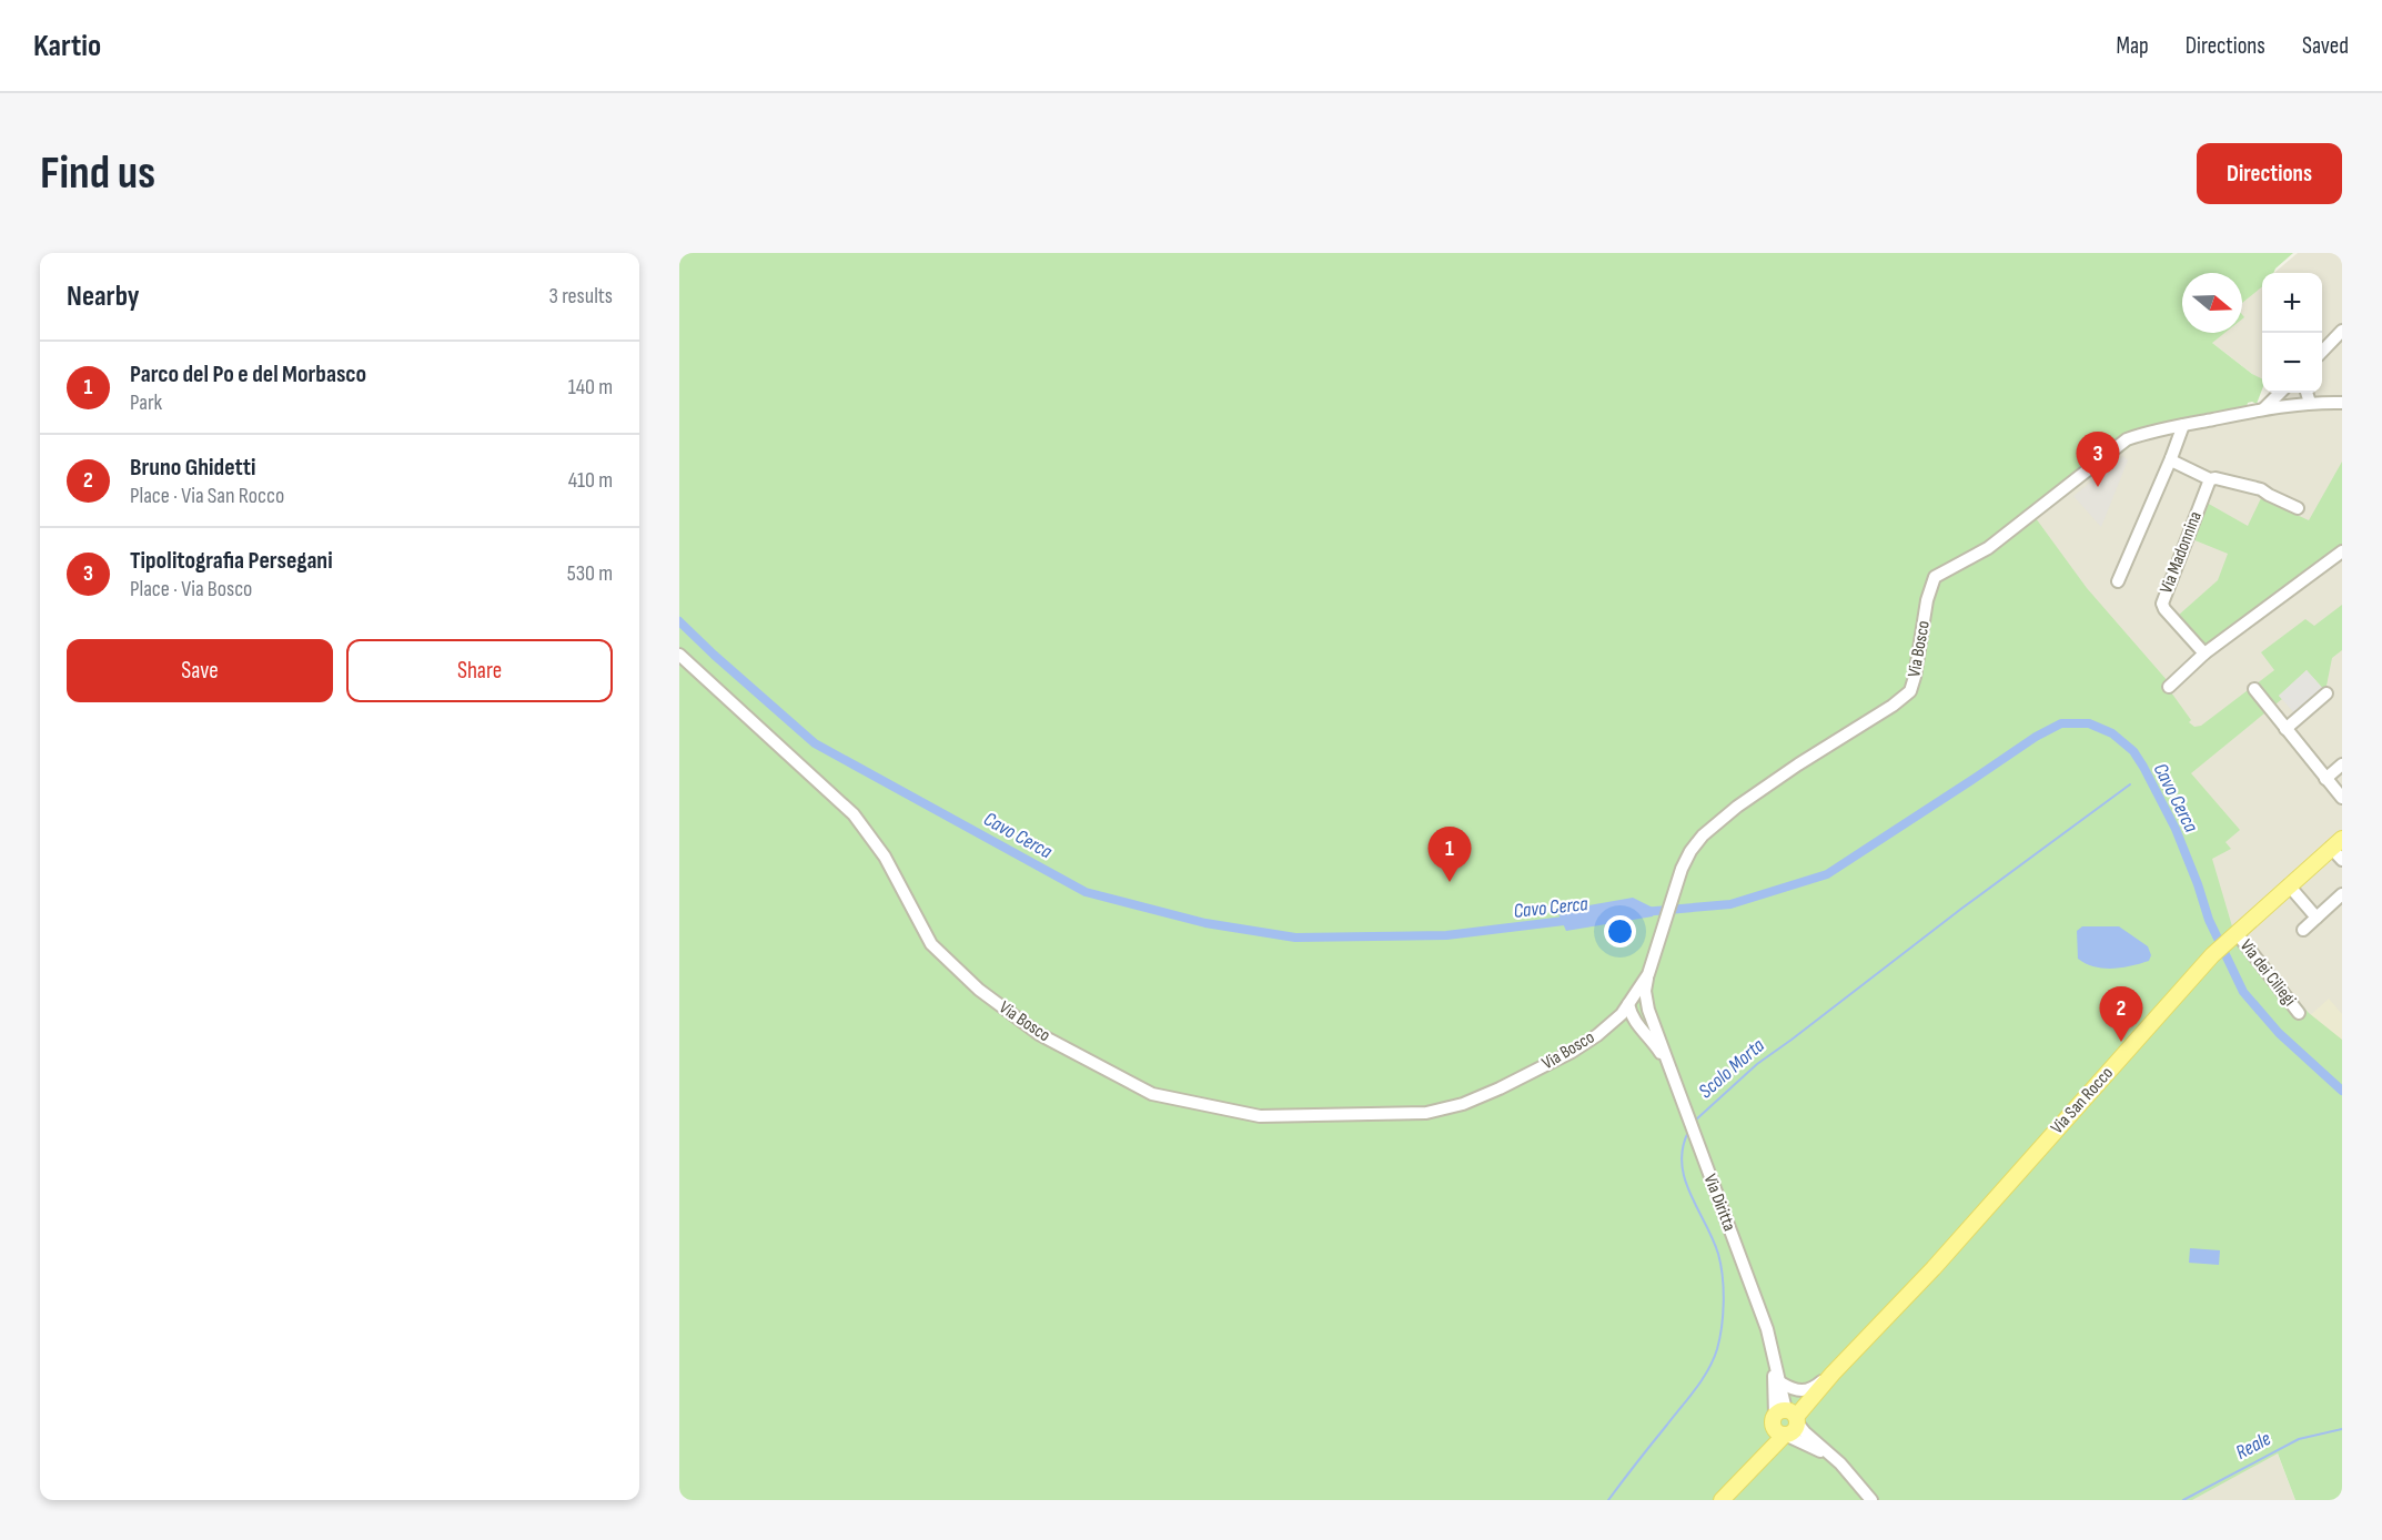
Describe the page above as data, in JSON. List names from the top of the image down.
{
  "streets": {
    "main road": ["Via San Rocco"],
    "street": [
      "Via Madonnina",
      "Via Bosco",
      "Via dei Ciliegi",
      "Via Diritta"
    ]
  },
  "crossings": [
    ["Via Bosco", "Via Diritta"],
    ["Via dei Ciliegi", "Via San Rocco"],
    ["Via San Rocco", "Via Diritta"]
  ],
  "water": ["Cavo Cerca", "Scolo Morta", "Reale"],
  "north": "right",
  "page": {
    "header": "Kartio",
    "nav": ["Map", "Directions", "Saved"],
    "buttons": [
      "Directions",
      ["Save", "Share"]
    ],
    "title": "Find us",
    "heading": ["Nearby", "3 results"],
    "map_buttons": ["+", "−"],
    "list": [
      {
        "mark": "1",
        "name": "Parco del Po e del Morbasco",
        "note": "Park",
        "value": "140 m"
      },
      {
        "mark": "2",
        "name": "Bruno Ghidetti",
        "note": "Place · Via San Rocco",
        "value": "410 m"
      },
      {
        "mark": "3",
        "name": "Tipolitografia Persegani",
        "note": "Place · Via Bosco",
        "value": "530 m"
      }
    ],
    "pins": ["3", "1", "2"]
  }
}
